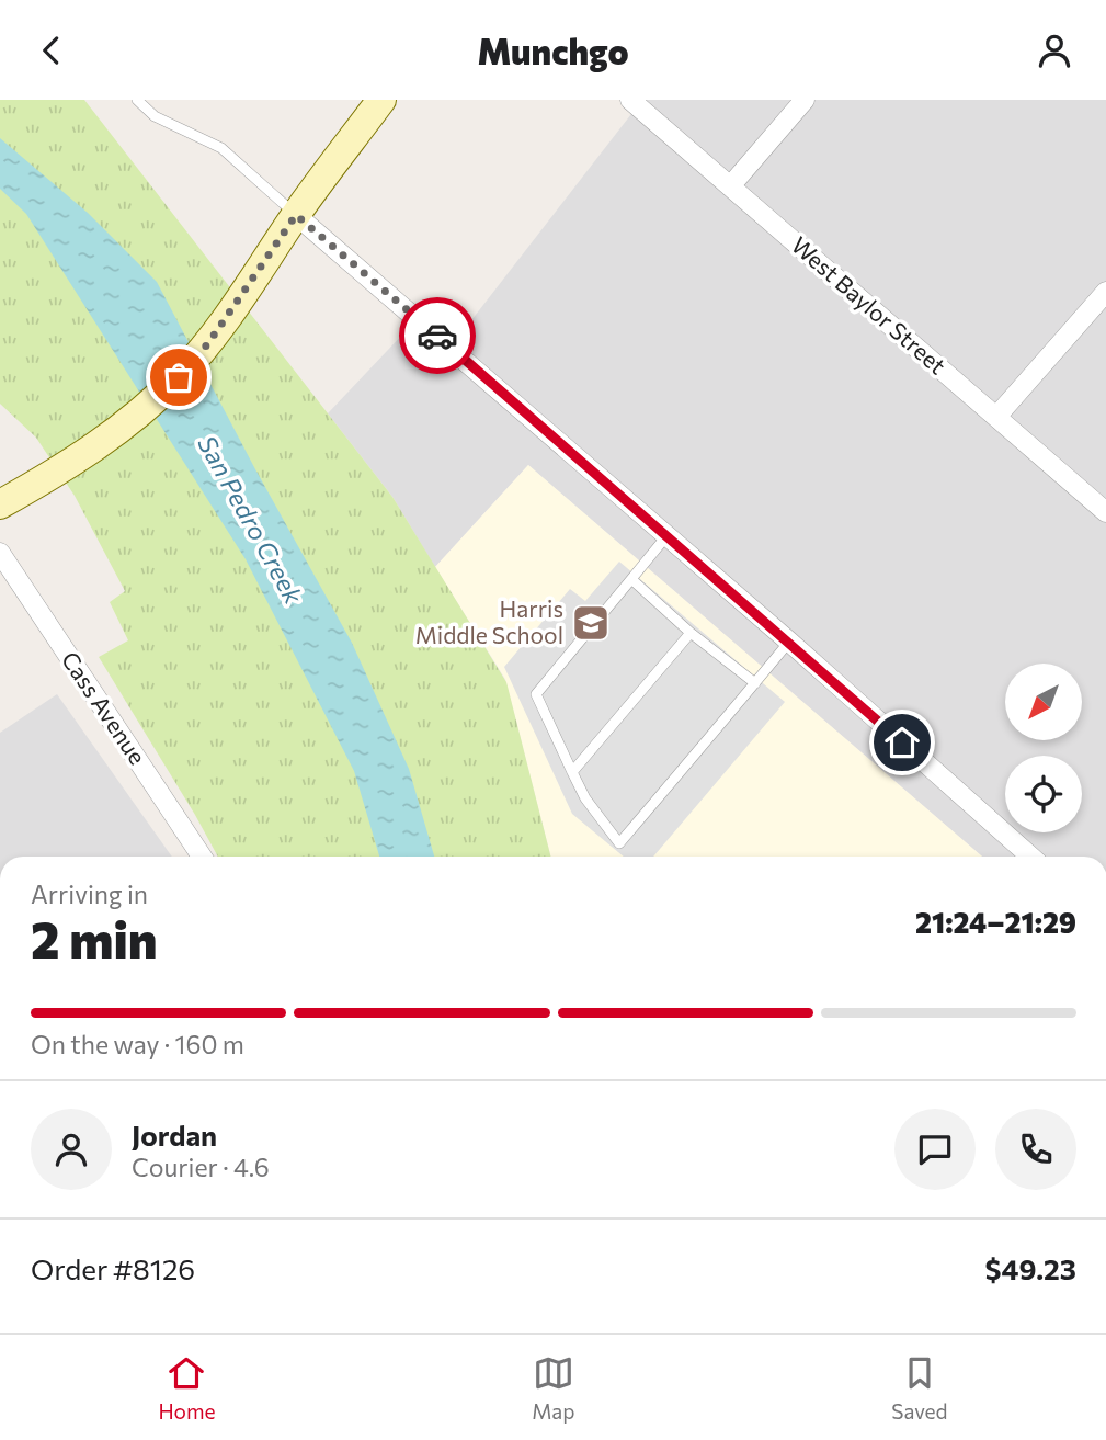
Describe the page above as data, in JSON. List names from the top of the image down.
{
  "streets": {
    "street": ["West Baylor Street", "Cass Avenue"]
  },
  "water": ["San Pedro Creek"],
  "places": {
    "school or university": ["Harris Middle School"]
  },
  "north": "bottom left",
  "page": {
    "header": "Munchgo",
    "heading": ["2 min", "Arriving in", "21:24–21:29"],
    "panel": [
      "Jordan",
      "Courier · 4.6",
      "Order #8126",
      "$49.23"
    ],
    "bar": "On the way · 160 m",
    "tabs": ["Home", "Map", "Saved"]
  }
}
